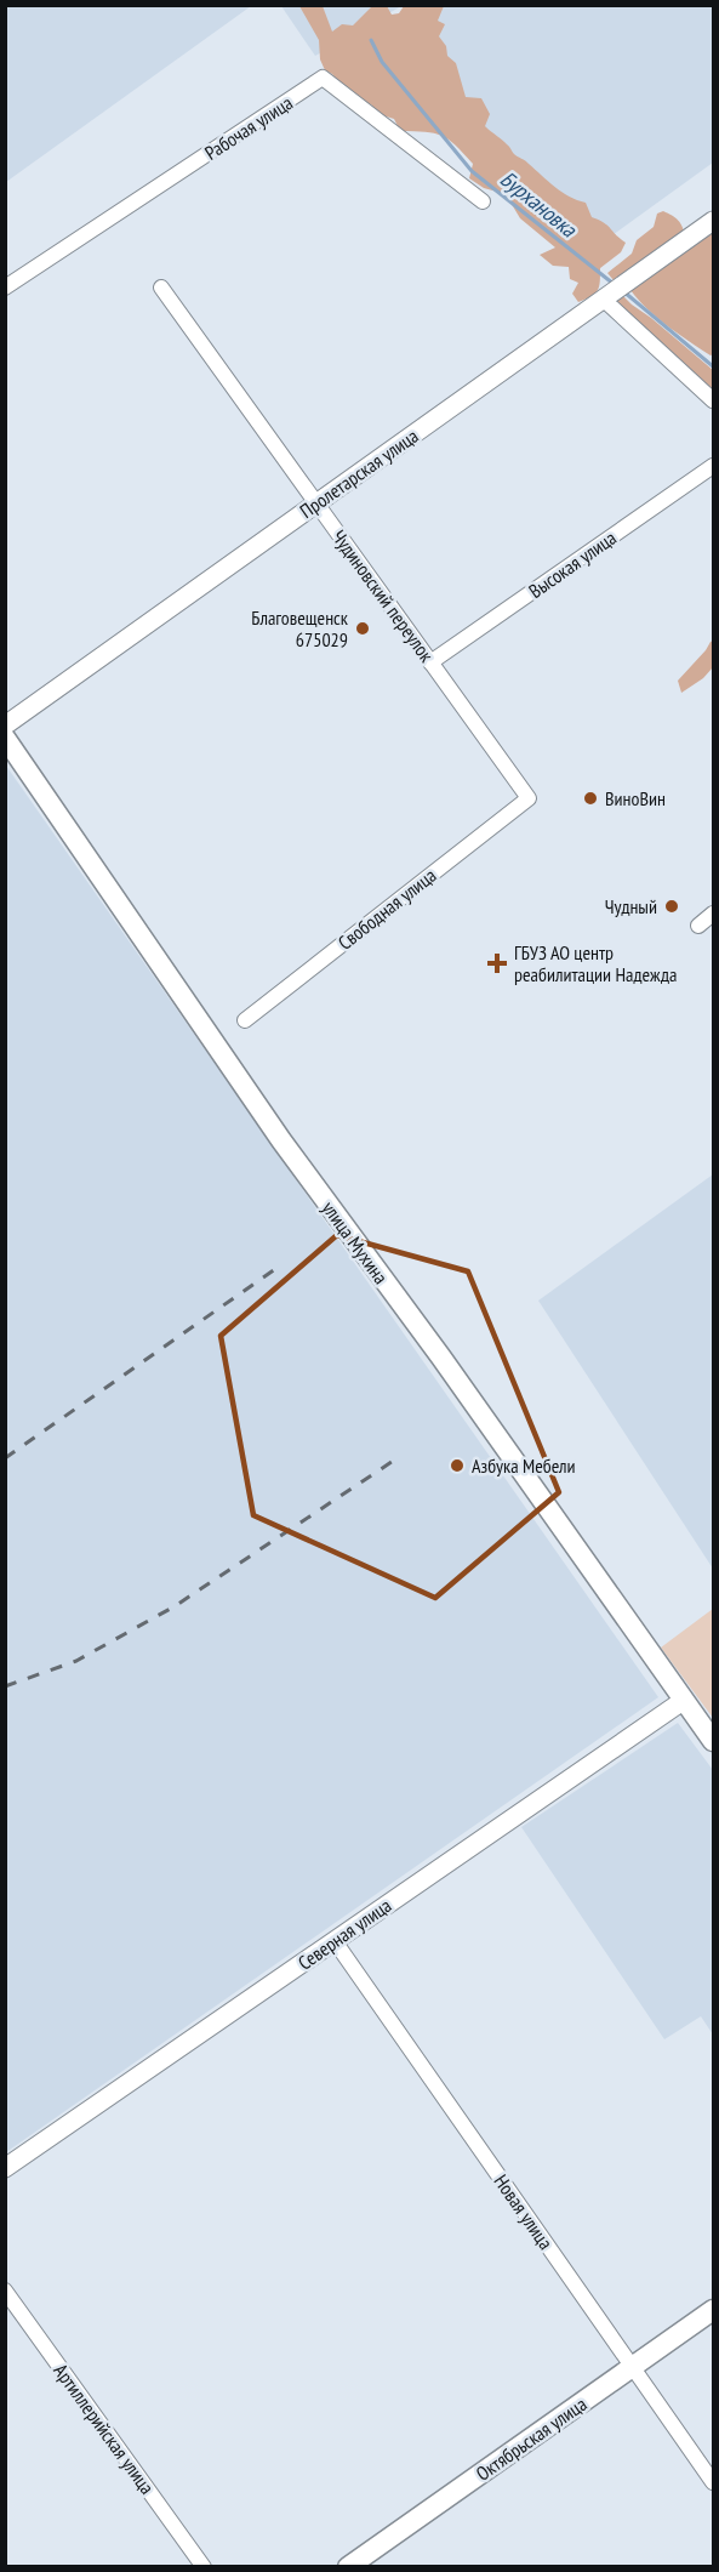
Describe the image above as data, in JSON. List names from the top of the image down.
{
  "streets": {
    "main road": ["улица Мухина", "Октябрьская улица"],
    "street": [
      "Рабочая улица",
      "Пролетарская улица",
      "Высокая улица",
      "Чудиновский переулок",
      "Свободная улица",
      "Северная улица",
      "Новая улица",
      "Артиллерийская улица"
    ]
  },
  "crossings": [
    ["Пролетарская улица", "Чудиновский переулок"],
    ["Высокая улица", "Чудиновский переулок"],
    ["Чудиновский переулок", "Свободная улица"],
    ["улица Мухина", "Северная улица"],
    ["Северная улица", "Новая улица"],
    ["Новая улица", "Октябрьская улица"]
  ],
  "water": ["Бурхановка"],
  "places": {
    "other": [
      "Благовещенск 675029",
      "ВиноВин",
      "Чудный",
      "Азбука Мебели"
    ],
    "health": ["ГБУЗ АО центр реабилитации Надежда"]
  }
}
